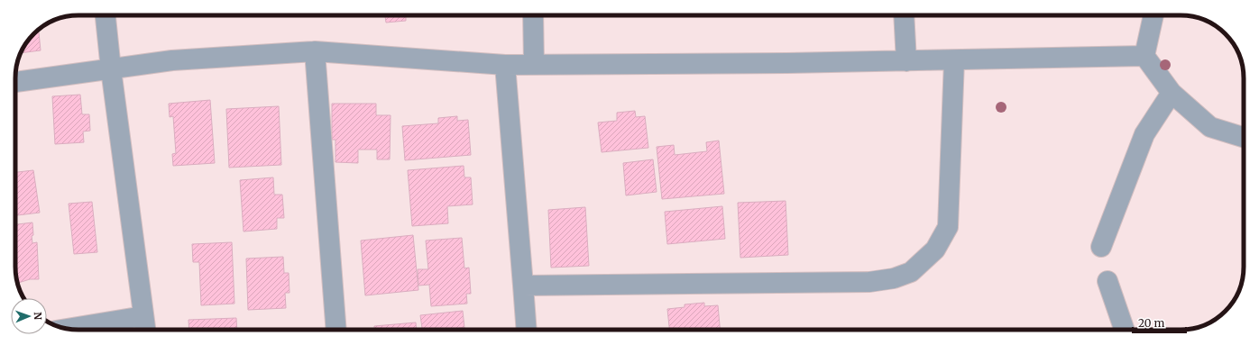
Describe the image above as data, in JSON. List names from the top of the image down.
{
  "scale_bar": "20 m",
  "north": "right"
}
